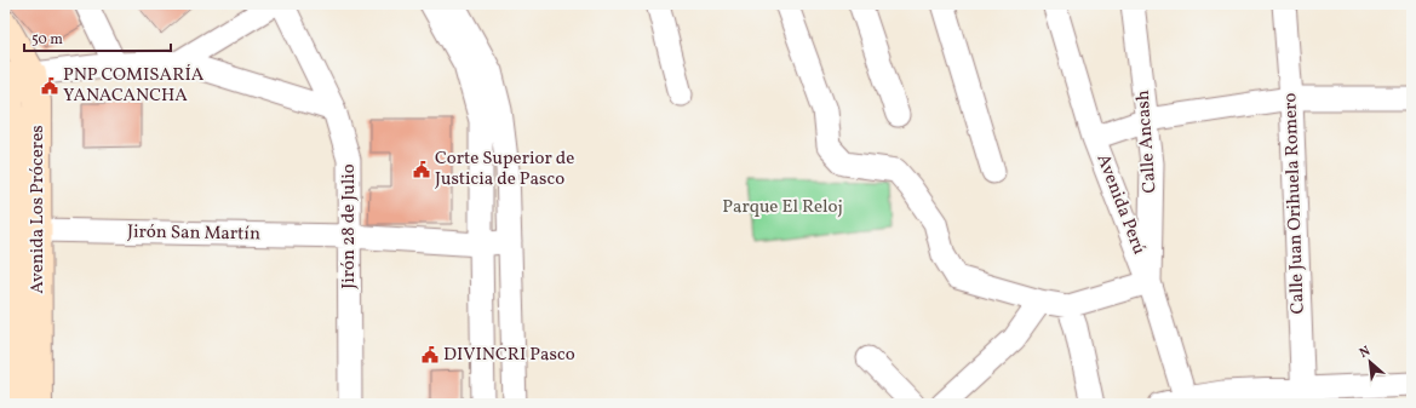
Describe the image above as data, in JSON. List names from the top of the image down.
{
  "streets": {
    "street": [
      "Calle Ancash",
      "Calle Juan Orihuela Romero",
      "Avenida Perú",
      "Avenida Los Próceres",
      "Jirón 28 de Julio",
      "Jirón San Martín"
    ]
  },
  "crossings": [
    ["Calle Ancash", "Avenida Perú"],
    ["Avenida Los Próceres", "Jirón San Martín"],
    ["Jirón 28 de Julio", "Jirón San Martín"]
  ],
  "parks": ["Parque El Reloj"],
  "places": {
    "public building": ["PNP COMISARÍA YANACANCHA", "Corte Superior de Justicia de Pasco", "DIVINCRI Pasco"]
  },
  "scale_bar": "50 m",
  "north": "top left"
}
